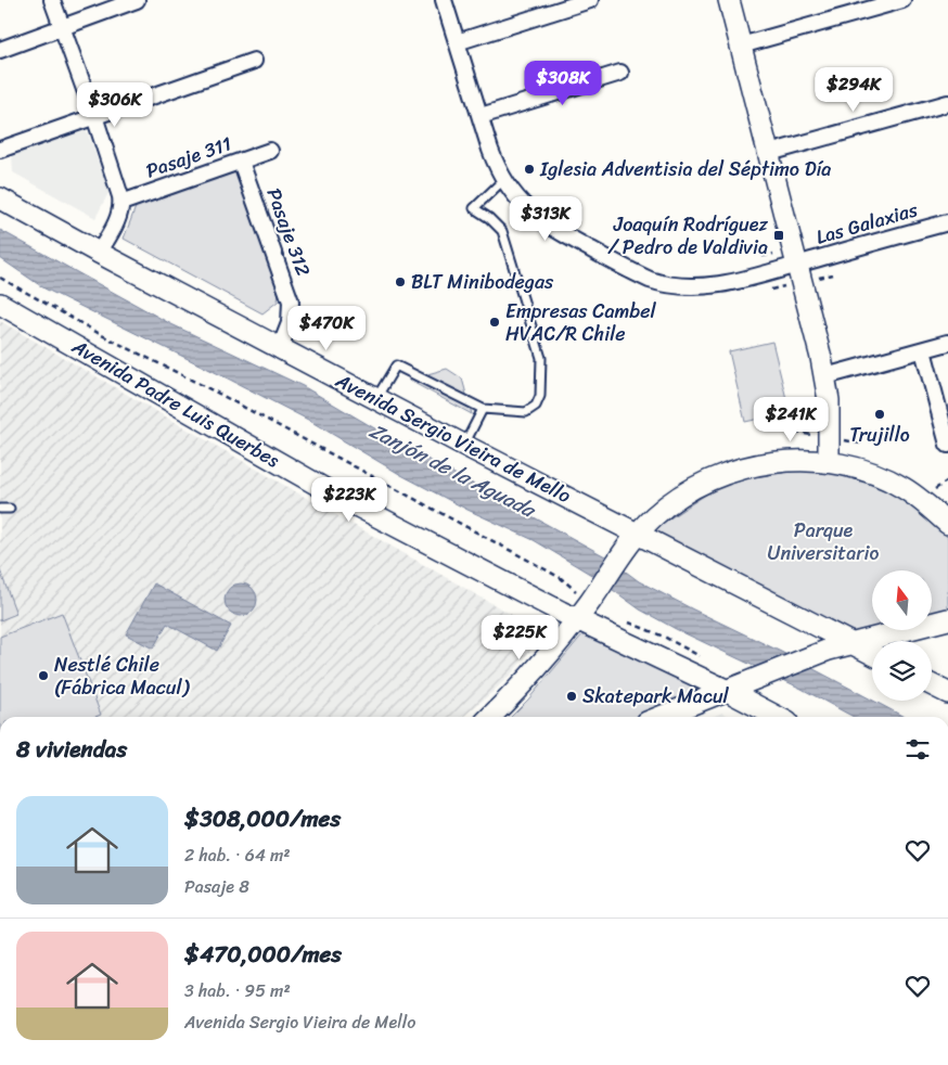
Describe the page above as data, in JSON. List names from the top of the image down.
{
  "streets": {
    "main road": ["Avenida Padre Luis Querbes", "Avenida Sergio Vieira de Mello"],
    "street": ["Pasaje 311", "Las Galaxias", "Pasaje 312"]
  },
  "crossings": [
    ["Pasaje 311", "Pasaje 312"],
    ["Pasaje 312", "Avenida Sergio Vieira de Mello"]
  ],
  "water": ["Zanjón de la Aguada"],
  "parks": ["Parque Universitario"],
  "places": {
    "other": [
      "Iglesia Adventisia del Séptimo Día",
      "BLT Minibodegas",
      "Empresas Cambel HVAC/R Chile",
      "Trujillo",
      "Nestlé Chile (Fábrica Macul)",
      "Skatepark Macul"
    ],
    "transit": ["Joaquín Rodríguez / Pedro de Valdivia"]
  },
  "north": "top",
  "page": {
    "price": [
      "$308K",
      "$294K",
      "$306K",
      "$313K",
      "$470K",
      "$241K",
      "$223K",
      "$225K"
    ],
    "heading": "8 viviendas",
    "list": [
      {
        "name": "$308,000/mes",
        "note": "2 hab. · 64 m² · Pasaje 8"
      },
      {
        "name": "$470,000/mes",
        "note": "3 hab. · 95 m² · Avenida Sergio Vieira de Mello"
      }
    ]
  }
}
